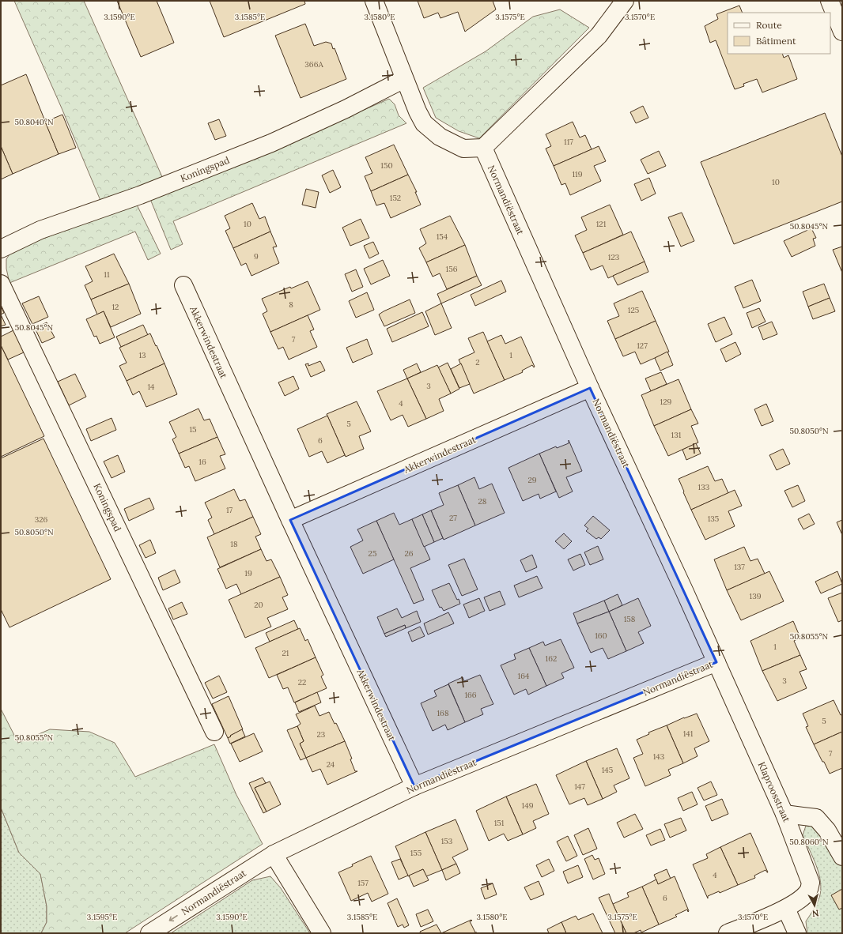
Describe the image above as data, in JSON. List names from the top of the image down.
{
  "streets": {
    "street": [
      "Koningspad",
      "Normandiëstraat",
      "Akkerwindestraat",
      "Klaproosstraat"
    ]
  },
  "crossings": [
    ["Normandiëstraat", "Akkerwindestraat"],
    ["Normandiëstraat", "Klaproosstraat"]
  ],
  "house_numbers": [
    "366A",
    "117",
    "150",
    "119",
    "10",
    "152",
    "10",
    "121",
    "154",
    "9",
    "123",
    "156",
    "11",
    "8",
    "12",
    "125",
    "7",
    "127",
    "13",
    "1",
    "2",
    "3",
    "14",
    "129",
    "4",
    "5",
    "15",
    "131",
    "6",
    "16",
    "29",
    "133",
    "28",
    "17",
    "27",
    "135",
    "326",
    "18",
    "25",
    "26",
    "137",
    "19",
    "139",
    "20",
    "158",
    "160",
    "1",
    "21",
    "162",
    "164",
    "3",
    "22",
    "166",
    "168",
    "5",
    "141",
    "23",
    "7",
    "143",
    "24",
    "145",
    "147",
    "149",
    "151",
    "153",
    "155",
    "4",
    "157",
    "6"
  ],
  "legend": ["Route", "Bâtiment"],
  "north": "bottom",
  "coordinates": [
    "3.1575°E",
    "3.1590°E",
    "3.1585°E",
    "3.1580°E",
    "3.1570°E",
    "50.8040°N",
    "50.8045°N",
    "50.8050°N",
    "50.8055°N",
    "50.8060°N",
    "3.1595°E"
  ]
}
